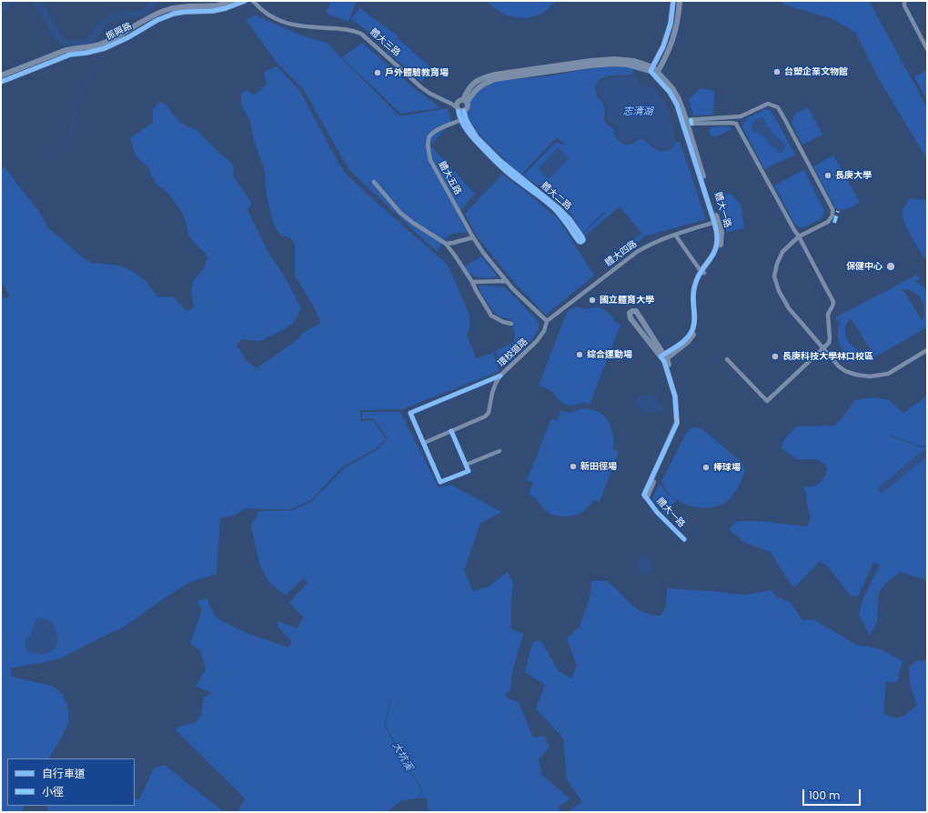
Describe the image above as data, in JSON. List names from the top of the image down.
{
  "streets": {
    "street": [
      "振興路",
      "體大三路",
      "體大五路",
      "體大二路",
      "體大一路",
      "體大四路",
      "環校道路"
    ]
  },
  "crossings": [
    ["體大三路", "體大二路"],
    ["體大五路", "體大二路"],
    ["體大五路", "體大四路"],
    ["體大五路", "環校道路"],
    ["體大一路", "體大四路"],
    ["體大四路", "環校道路"]
  ],
  "water": ["志清湖", "大坑溪"],
  "places": [
    "台塑企業文物館",
    "戶外體驗教育場",
    "長庚大學",
    "保健中心",
    "國立體育大學",
    "綜合運動場",
    "長庚科技大學林口校區",
    "新田徑場",
    "棒球場"
  ],
  "legend": ["自行車道", "小徑"],
  "scale_bar": "100 m"
}
